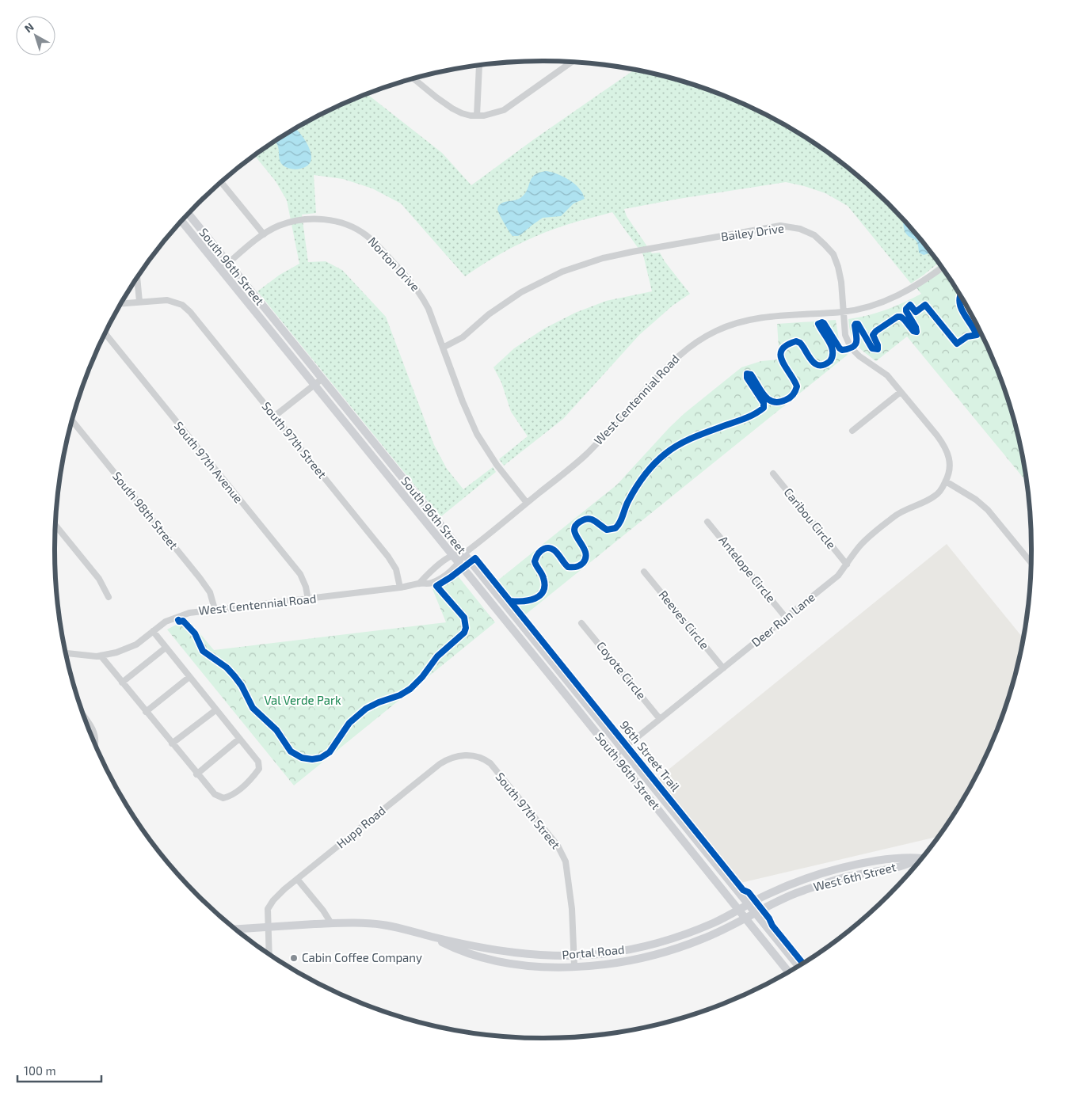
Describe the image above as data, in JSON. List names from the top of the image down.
{
  "streets": {
    "main road": ["South 96th Street", "West 6th Street", "Portal Road"],
    "street": [
      "Bailey Drive",
      "Norton Drive",
      "West Centennial Road",
      "South 97th Street",
      "South 97th Avenue",
      "South 98th Street",
      "Caribou Circle",
      "Antelope Circle",
      "Reeves Circle",
      "Deer Run Lane",
      "Coyote Circle",
      "Hupp Road"
    ],
    "cycle path": ["96th Street Trail"]
  },
  "crossings": [
    ["Bailey Drive", "Norton Drive"],
    ["Bailey Drive", "West Centennial Road"],
    ["Bailey Drive", "Deer Run Lane"],
    ["Norton Drive", "South 96th Street"],
    ["Norton Drive", "West Centennial Road"],
    ["South 96th Street", "West Centennial Road"],
    ["South 96th Street", "Deer Run Lane"],
    ["South 96th Street", "West 6th Street"],
    ["South 96th Street", "Portal Road"],
    ["West Centennial Road", "South 97th Street"],
    ["West Centennial Road", "South 97th Avenue"],
    ["West Centennial Road", "South 98th Street"],
    ["South 97th Street", "Hupp Road"],
    ["South 97th Street", "Portal Road"],
    ["Caribou Circle", "Deer Run Lane"],
    ["Antelope Circle", "Deer Run Lane"],
    ["Reeves Circle", "Deer Run Lane"],
    ["Deer Run Lane", "Coyote Circle"],
    ["Hupp Road", "Portal Road"],
    ["West 6th Street", "Portal Road"]
  ],
  "parks": ["Val Verde Park"],
  "places": ["Cabin Coffee Company"],
  "scale_bar": "100 m",
  "north": "top left"
}
